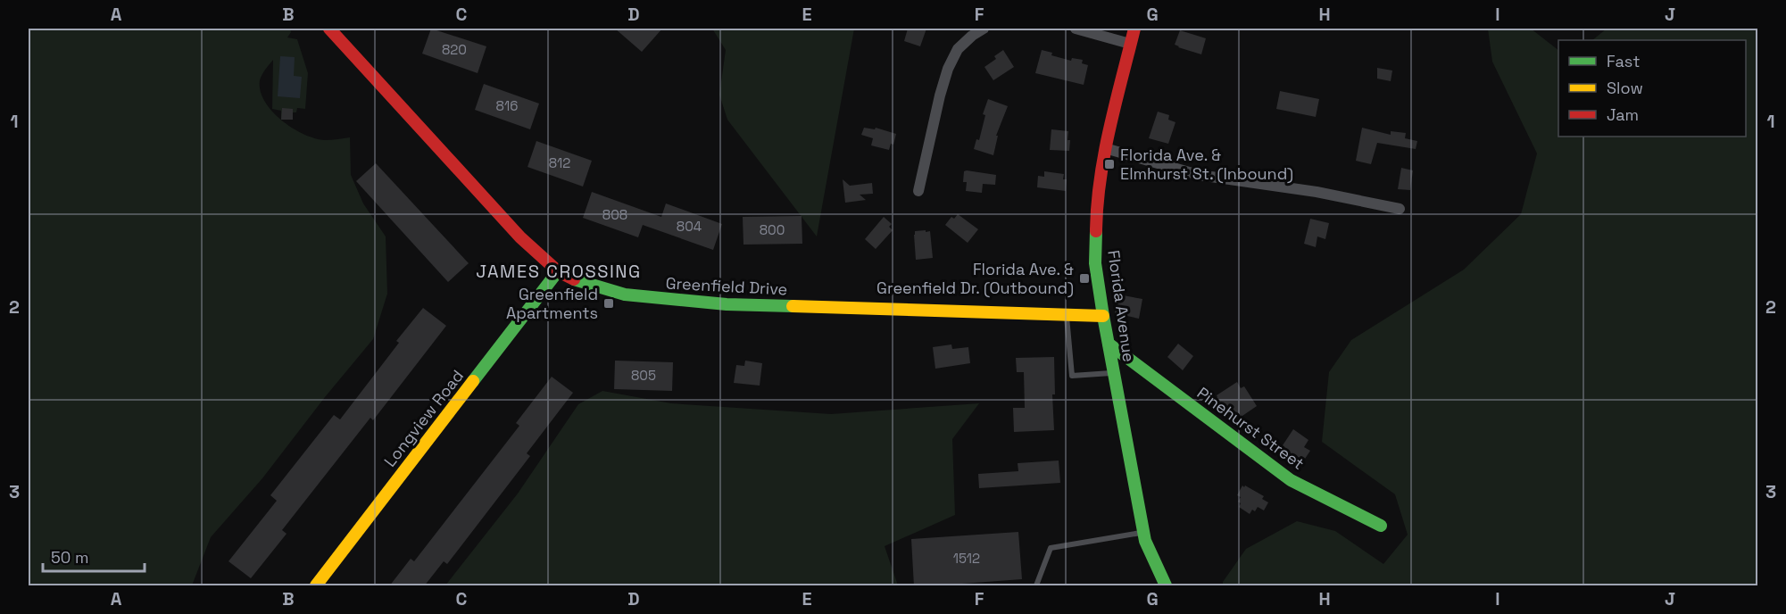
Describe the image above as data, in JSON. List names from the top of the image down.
{
  "streets": {
    "street": [
      "Greenfield Drive",
      "Florida Avenue",
      "Longview Road",
      "Pinehurst Street"
    ]
  },
  "crossings": [
    ["Greenfield Drive", "Florida Avenue"],
    ["Greenfield Drive", "Longview Road"],
    ["Florida Avenue", "Pinehurst Street"]
  ],
  "districts": ["JAMES CROSSING"],
  "places": {
    "transit": ["Florida Ave. & Elmhurst St. (Inbound)", "Florida Ave. & Greenfield Dr. (Outbound)", "Greenfield Apartments"]
  },
  "house_numbers": [
    "820",
    "816",
    "812",
    "808",
    "804",
    "800",
    "805",
    "1512"
  ],
  "legend": ["Fast", "Slow", "Jam"],
  "scale_bar": "50 m",
  "grid": {
    "columns": [
      "A",
      "B",
      "C",
      "D",
      "E",
      "F",
      "G",
      "H",
      "I",
      "J"
    ],
    "rows": ["1", "2", "3"]
  }
}
